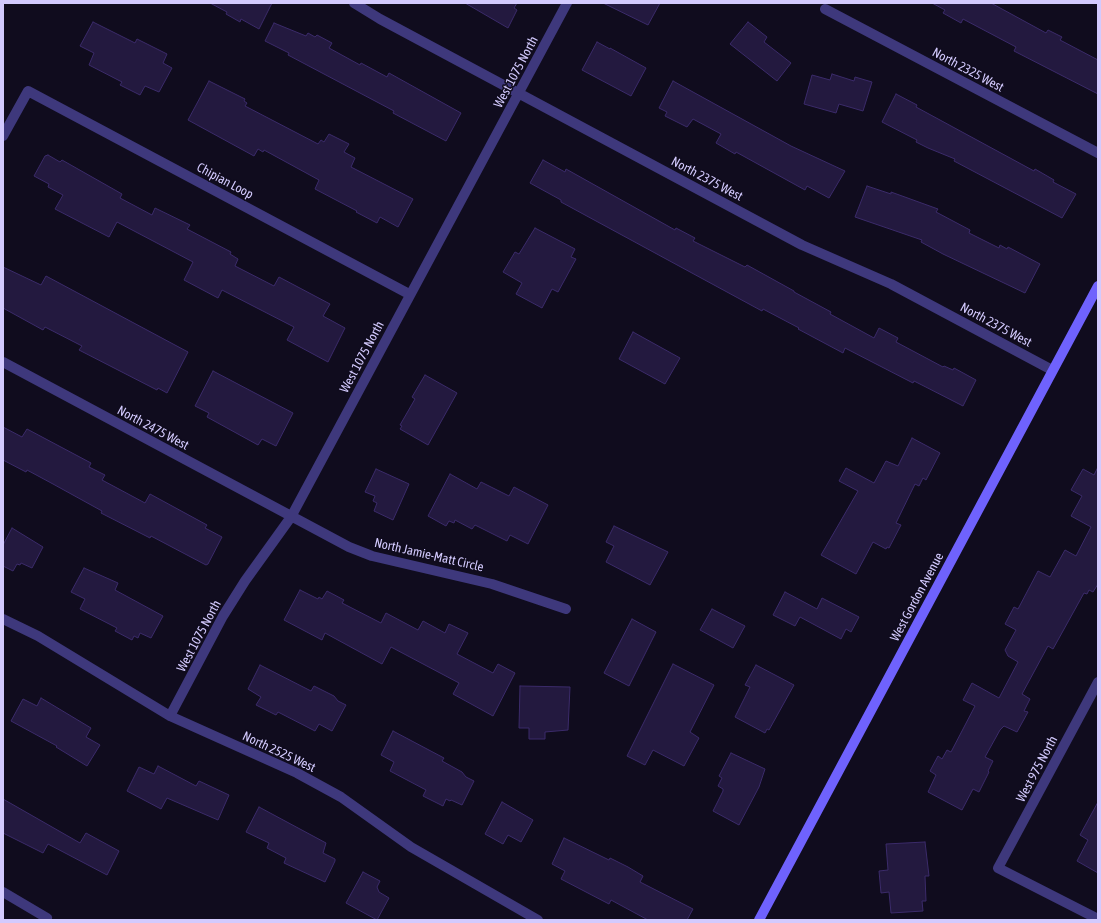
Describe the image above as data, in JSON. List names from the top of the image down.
{
  "streets": {
    "main road": ["West Gordon Avenue"],
    "street": [
      "North 2325 West",
      "West 1075 North",
      "North 2375 West",
      "Chipian Loop",
      "North 2475 West",
      "North Jamie-Matt Circle",
      "North 2525 West",
      "West 975 North"
    ]
  },
  "crossings": [
    ["West 1075 North", "North 2375 West"],
    ["West 1075 North", "Chipian Loop"],
    ["West 1075 North", "North 2475 West"],
    ["West 1075 North", "North Jamie-Matt Circle"],
    ["West 1075 North", "North 2525 West"],
    ["North 2375 West", "West Gordon Avenue"],
    ["North 2475 West", "North Jamie-Matt Circle"]
  ]
}
